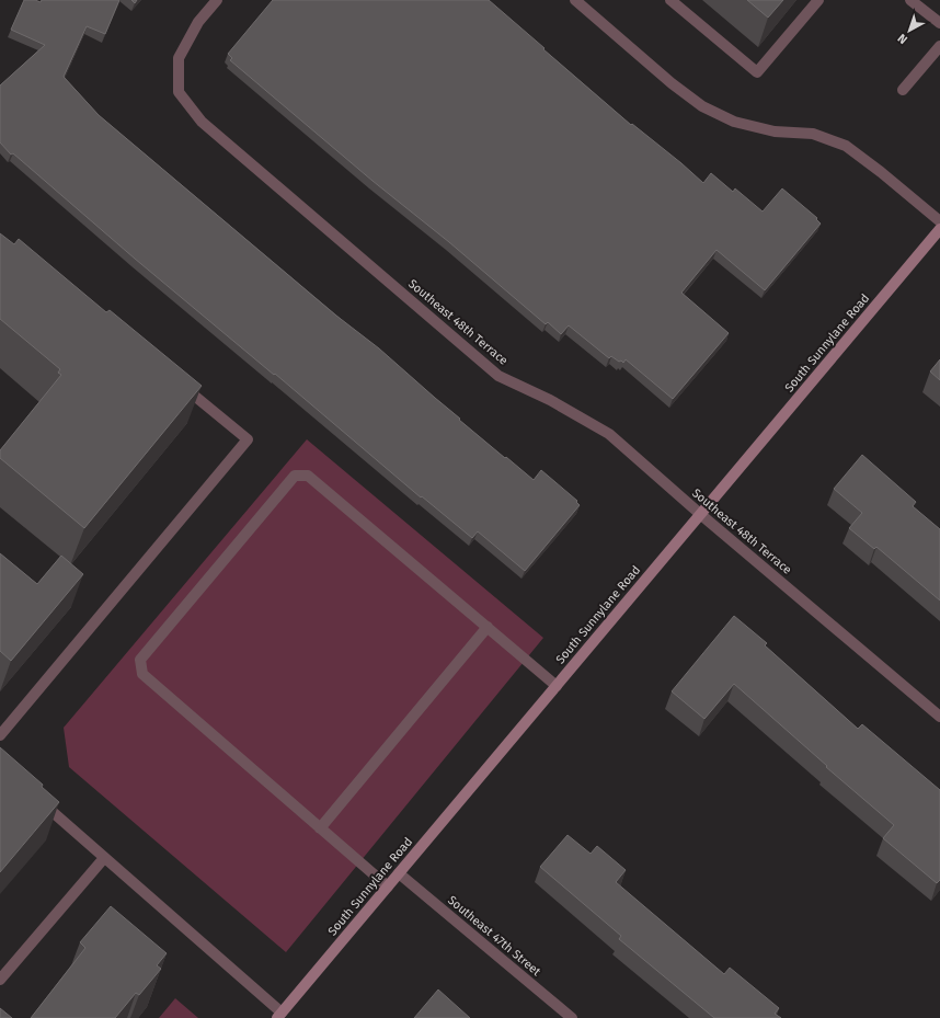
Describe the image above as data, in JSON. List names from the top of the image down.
{
  "streets": {
    "main road": ["South Sunnylane Road"],
    "street": ["Southeast 48th Terrace", "Southeast 47th Street"]
  },
  "crossings": [
    ["Southeast 48th Terrace", "South Sunnylane Road"],
    ["South Sunnylane Road", "Southeast 47th Street"]
  ],
  "north": "bottom left"
}
